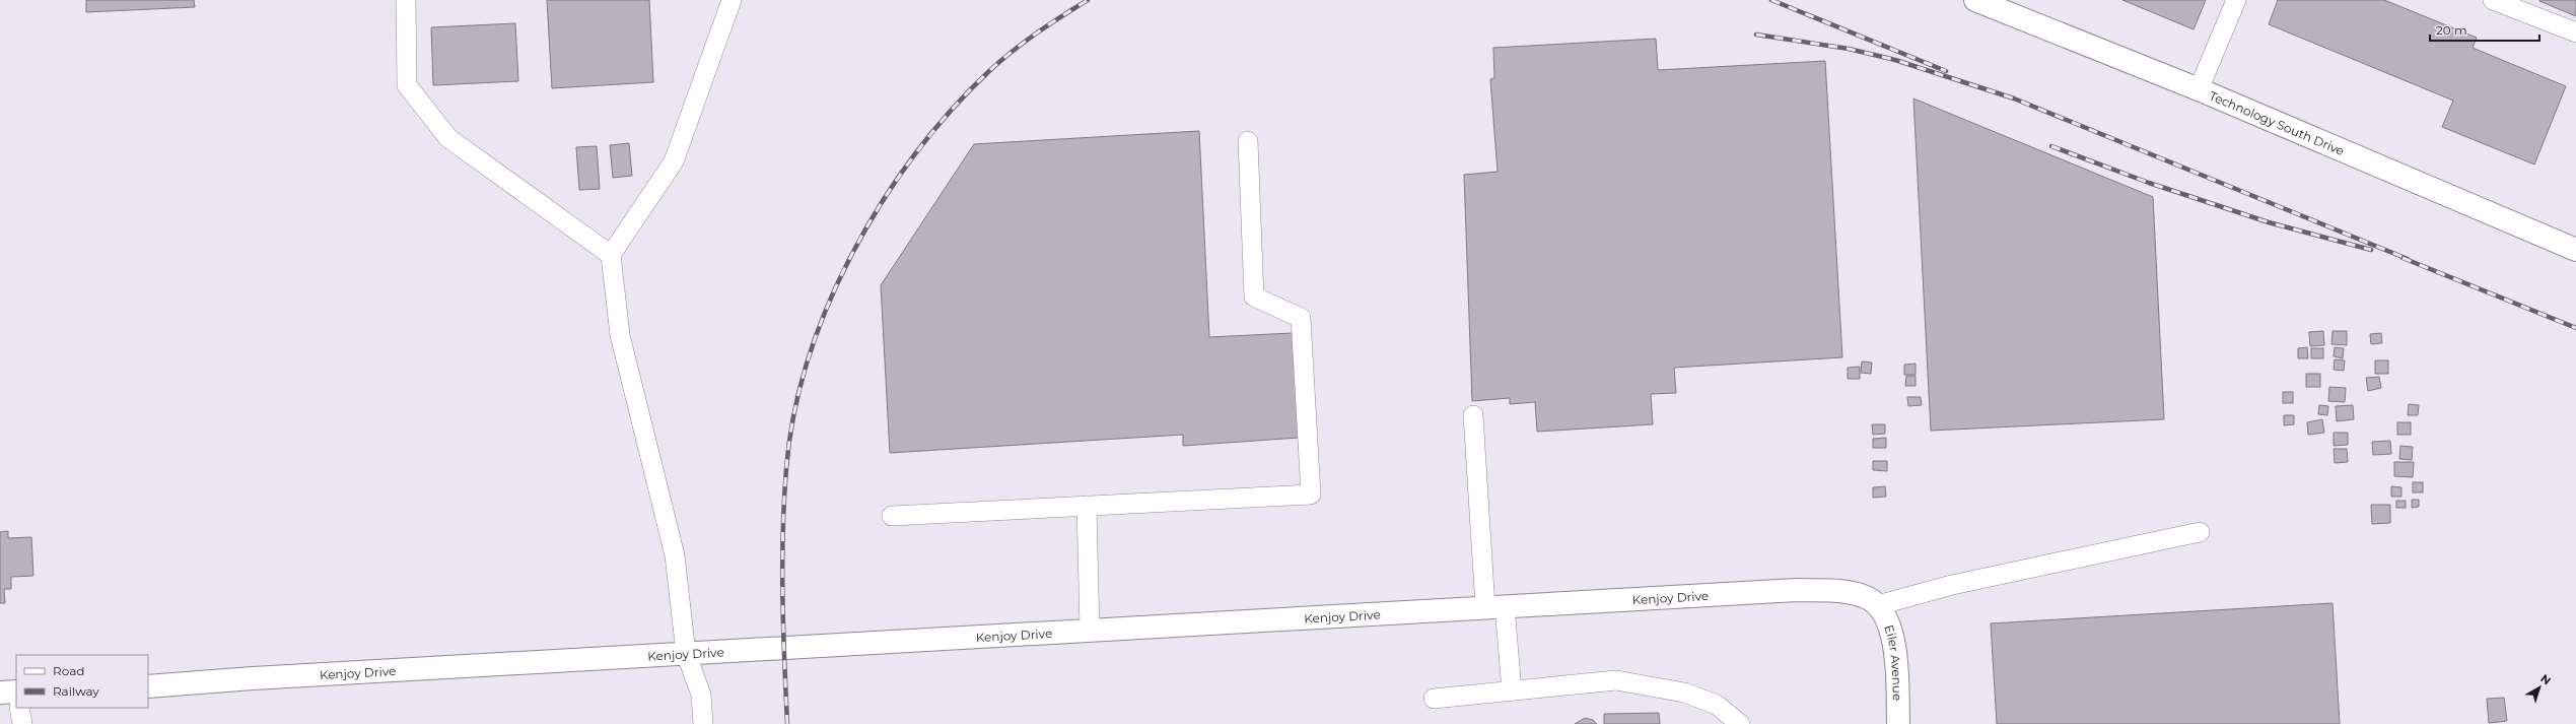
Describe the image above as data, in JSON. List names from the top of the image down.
{
  "streets": {
    "street": ["Technology South Drive", "Kenjoy Drive", "Eiler Avenue"]
  },
  "crossings": [
    ["Kenjoy Drive", "Eiler Avenue"]
  ],
  "legend": ["Road", "Railway"],
  "scale_bar": "20 m",
  "north": "top right"
}
